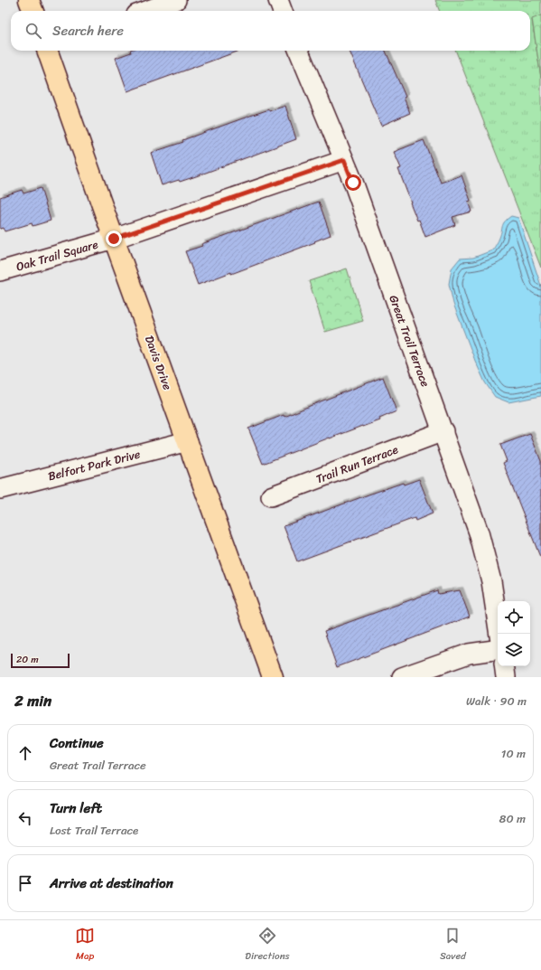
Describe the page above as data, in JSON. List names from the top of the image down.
{
  "streets": {
    "main road": ["Davis Drive"],
    "street": [
      "Oak Trail Square",
      "Great Trail Terrace",
      "Trail Run Terrace",
      "Belfort Park Drive"
    ]
  },
  "crossings": [
    ["Oak Trail Square", "Great Trail Terrace"],
    ["Oak Trail Square", "Davis Drive"],
    ["Great Trail Terrace", "Trail Run Terrace"],
    ["Davis Drive", "Belfort Park Drive"]
  ],
  "scale_bar": "20 m",
  "page": {
    "search": "Search here",
    "scale": "20 m",
    "heading": ["2 min", "Walk · 90 m"],
    "list": [
      ["Continue", "Great Trail Terrace", "10 m"],
      ["Turn left", "Lost Trail Terrace", "80 m"],
      "Arrive at destination"
    ],
    "nav": ["Map", "Directions", "Saved"]
  }
}
